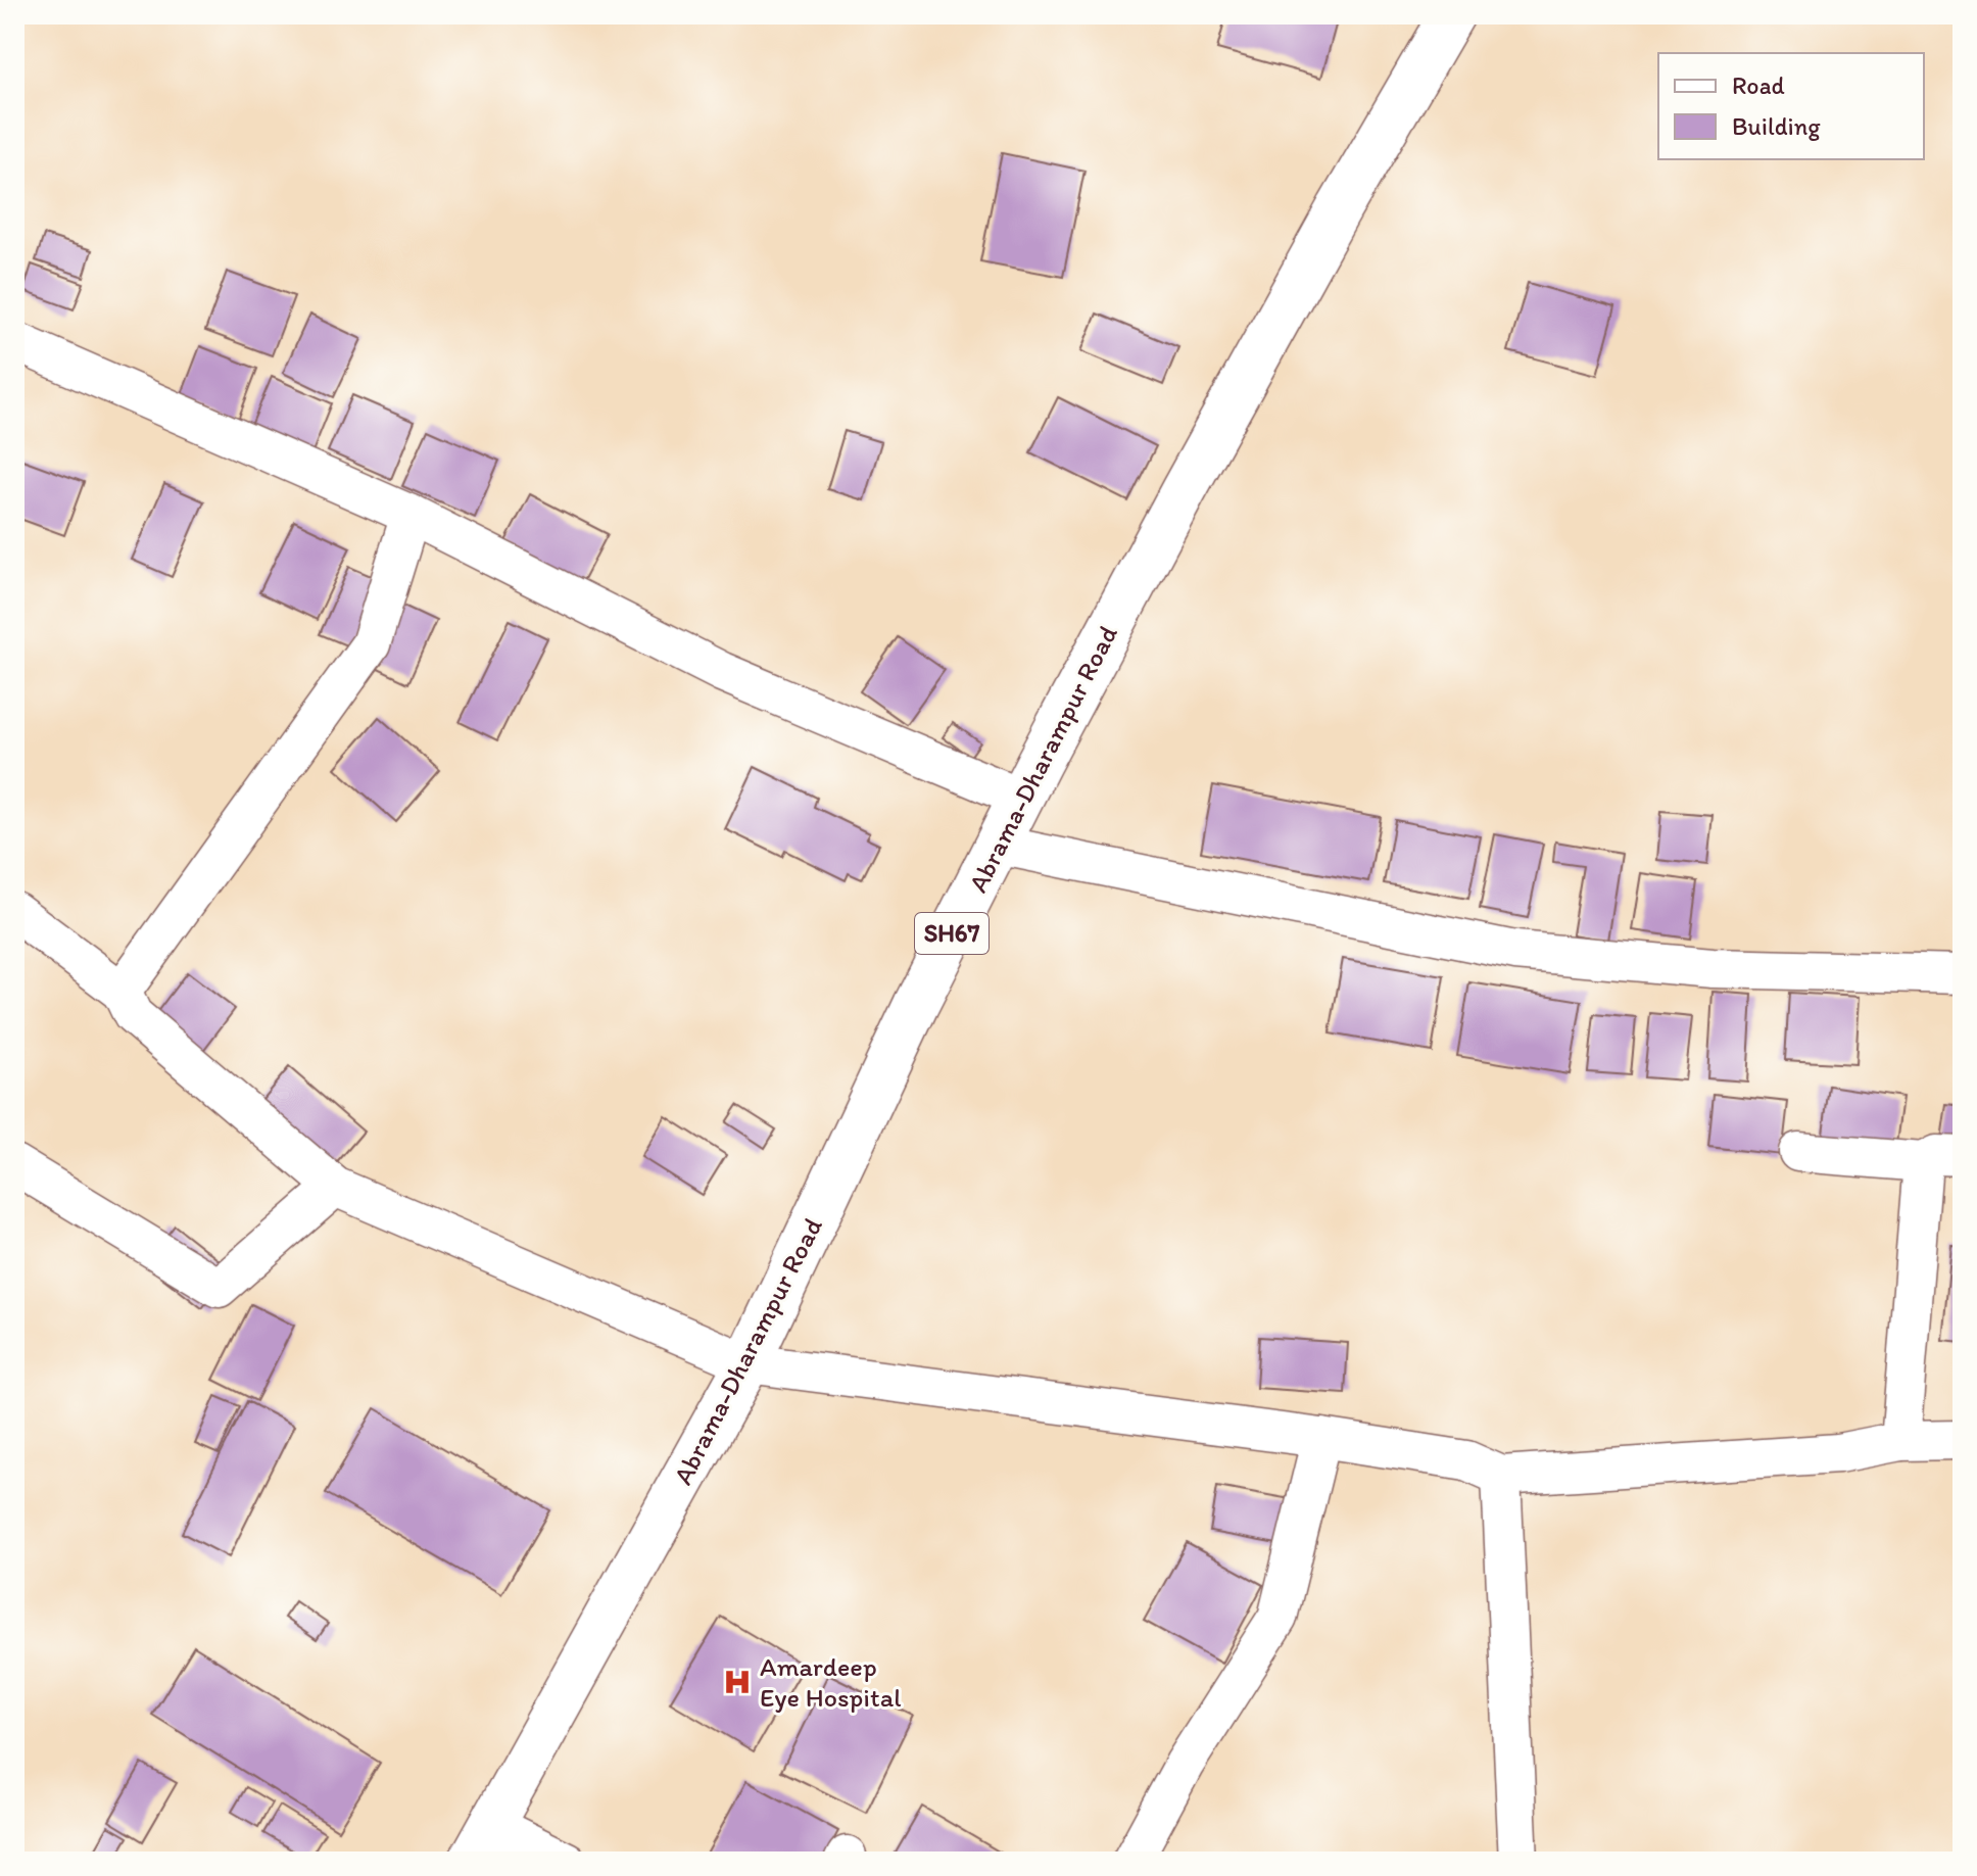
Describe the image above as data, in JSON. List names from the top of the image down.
{
  "streets": {
    "main road": ["Abrama-Dharampur Road", "SH67"]
  },
  "places": {
    "hospital": ["Amardeep Eye Hospital"]
  },
  "legend": ["Road", "Building"]
}
